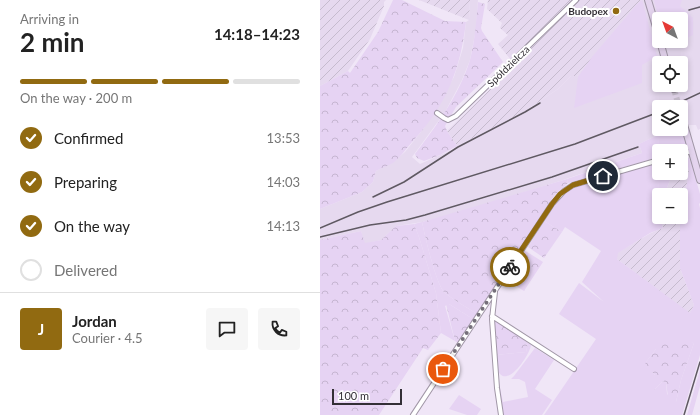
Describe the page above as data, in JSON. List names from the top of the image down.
{
  "streets": {
    "street": ["Spółdzielcza"]
  },
  "places": ["Budopex"],
  "scale_bar": "100 m",
  "north": "top left",
  "page": {
    "heading": ["2 min", "Arriving in", "14:18–14:23"],
    "panel": ["Jordan", "Courier · 4.5"],
    "map_buttons": ["+", "−"],
    "bar": "On the way · 200 m",
    "list": [
      ["Confirmed", "13:53"],
      ["Preparing", "14:03"],
      ["On the way", "14:13"],
      "Delivered"
    ],
    "round": "J",
    "scale": "100 m"
  }
}
